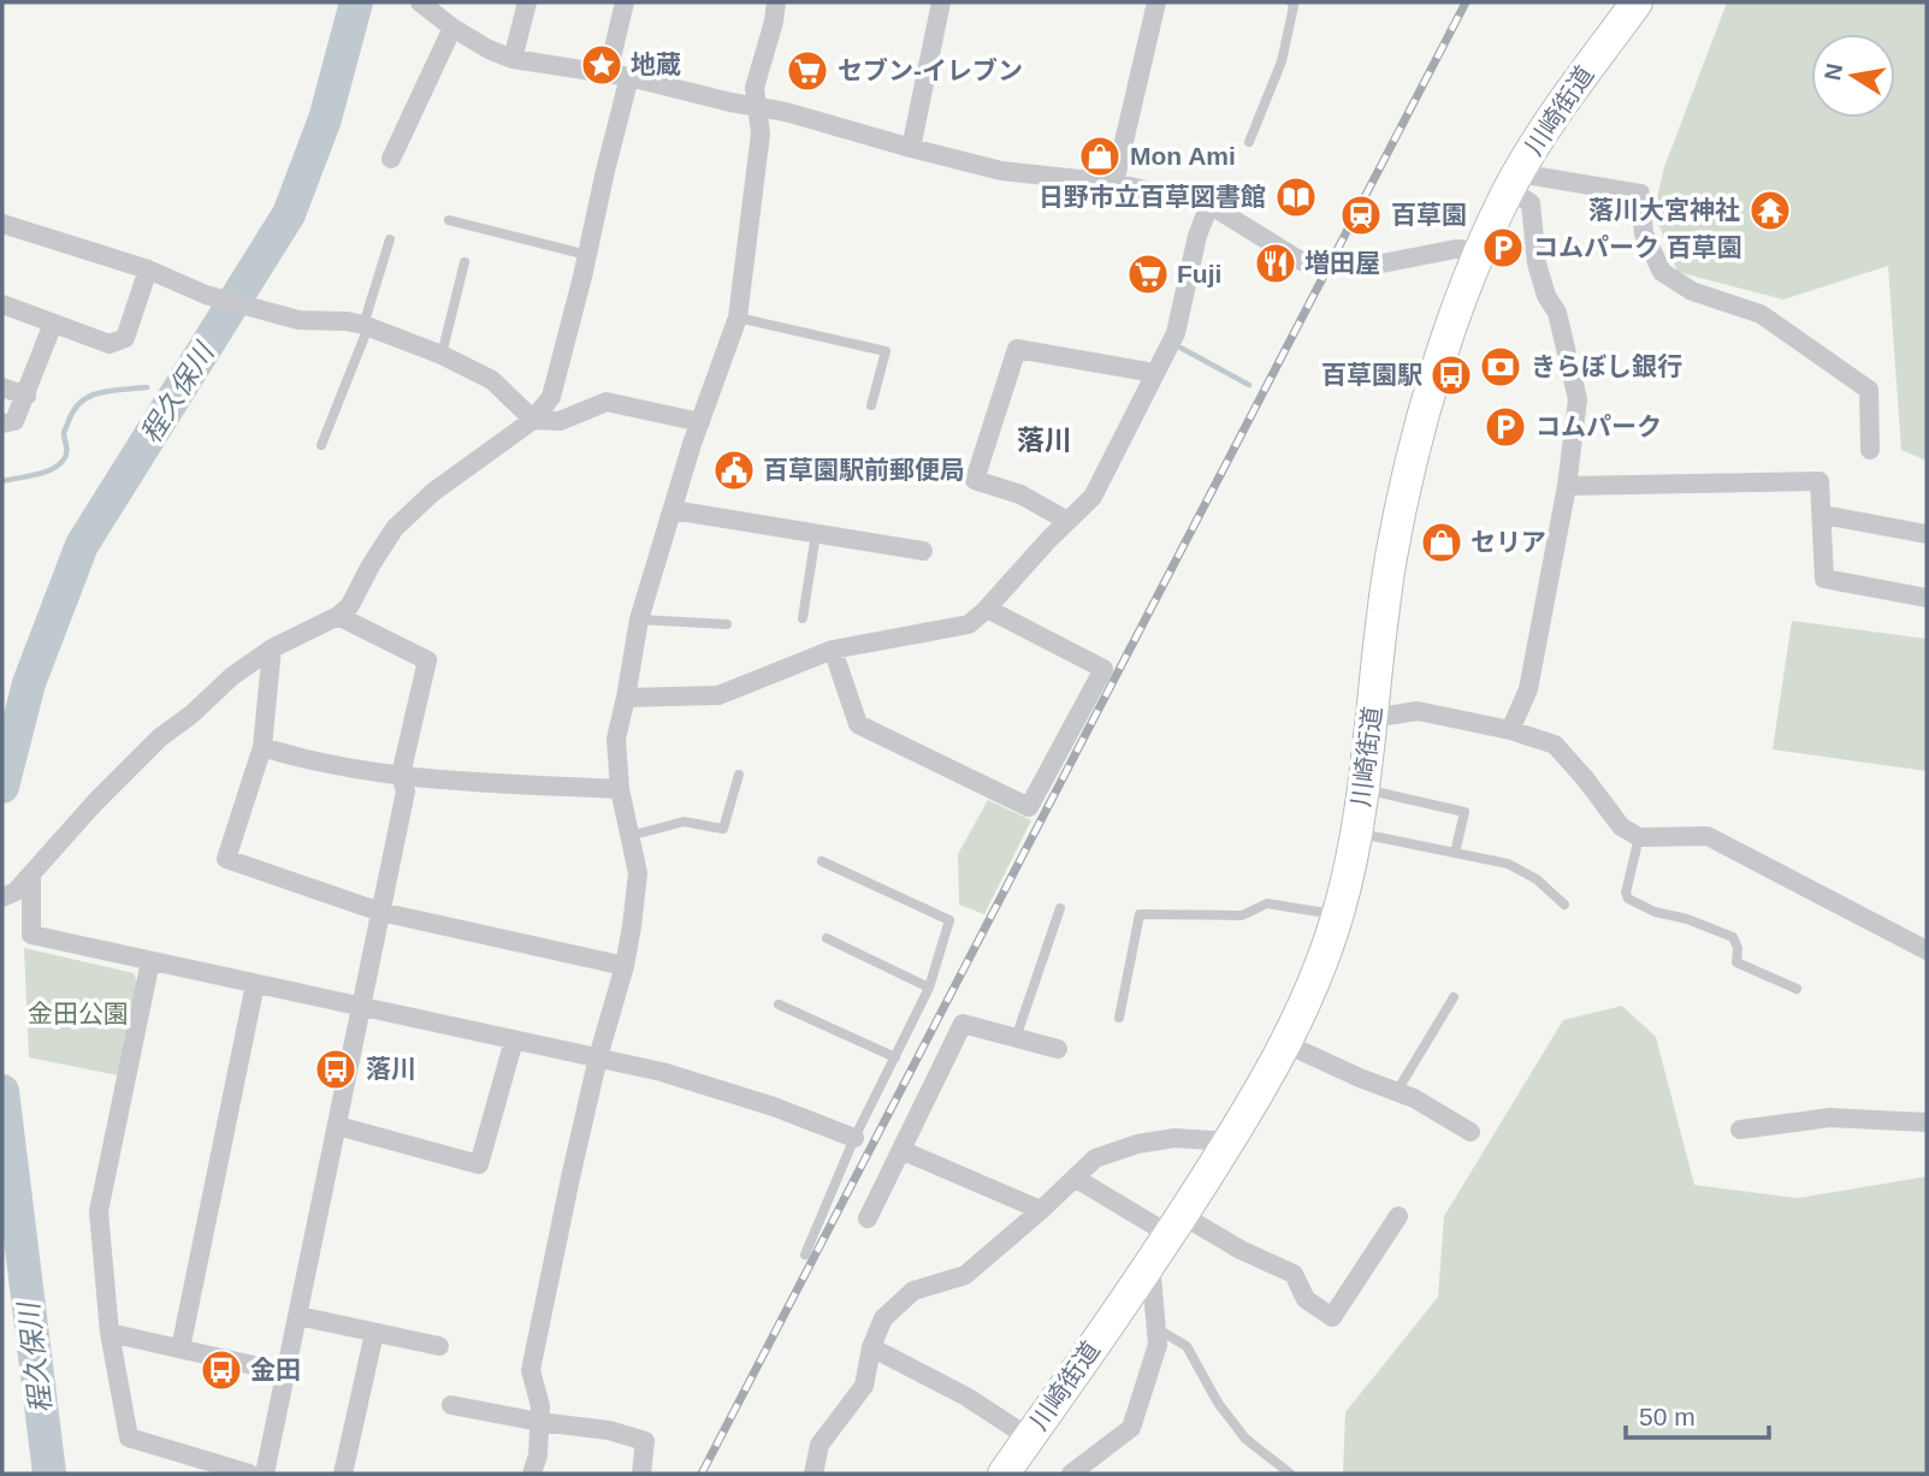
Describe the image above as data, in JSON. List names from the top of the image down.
{
  "streets": {
    "main road": ["川崎街道"]
  },
  "districts": ["落川"],
  "water": ["程久保川"],
  "parks": ["金田公園"],
  "places": {
    "place": ["地蔵"],
    "supermarket": ["セブン-イレブン", "Fuji"],
    "shop": ["Mon Ami", "セリア"],
    "library": ["日野市立百草図書館"],
    "temple": ["落川大宮神社"],
    "station": ["百草園"],
    "parking": ["コムパーク 百草園", "コムパーク"],
    "restaurant": ["増田屋"],
    "bank": ["きらぼし銀行"],
    "bus stop": ["百草園駅", "落川", "金田"],
    "public building": ["百草園駅前郵便局"]
  },
  "scale_bar": "50 m",
  "north": "left"
}
